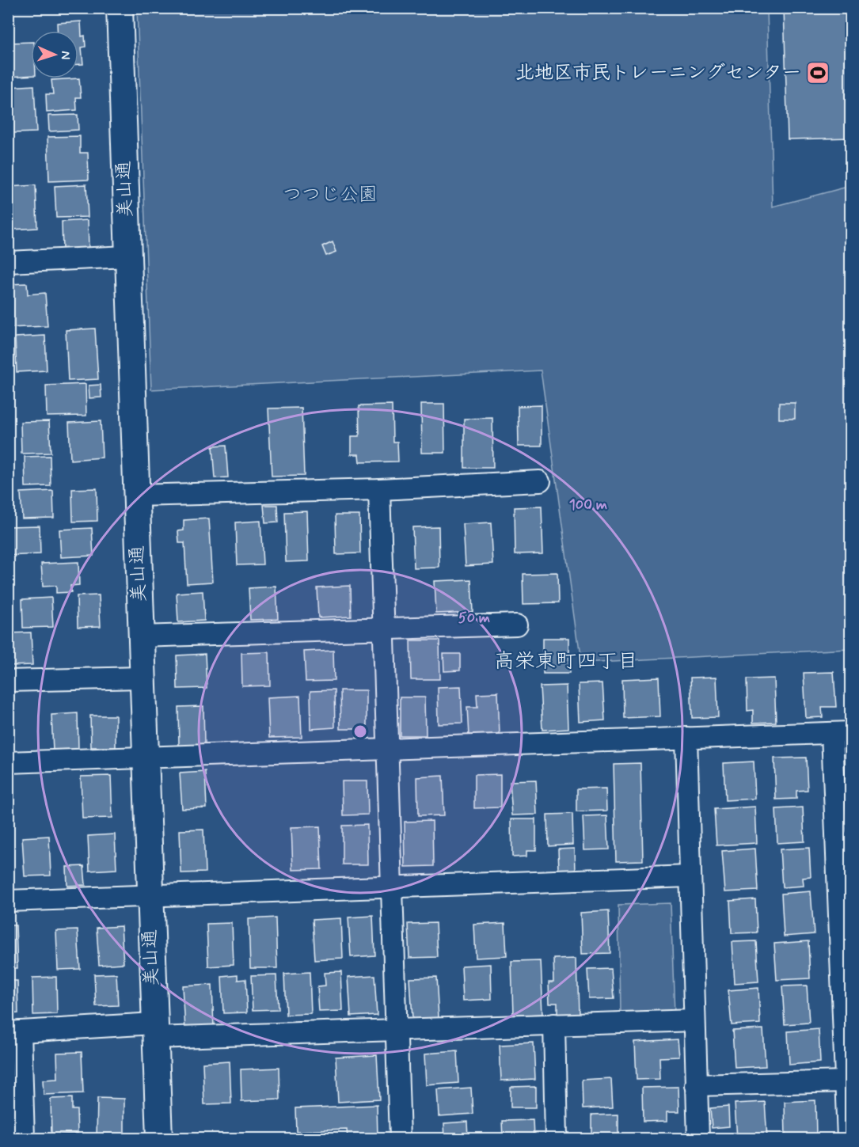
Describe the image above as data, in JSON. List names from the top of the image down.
{
  "streets": {
    "street": ["美山通"]
  },
  "districts": ["高栄東町四丁目"],
  "parks": ["つつじ公園"],
  "places": {
    "sports": ["北地区市民トレーニングセンター"]
  },
  "north": "right",
  "rings": ["100 m", "50 m"]
}
